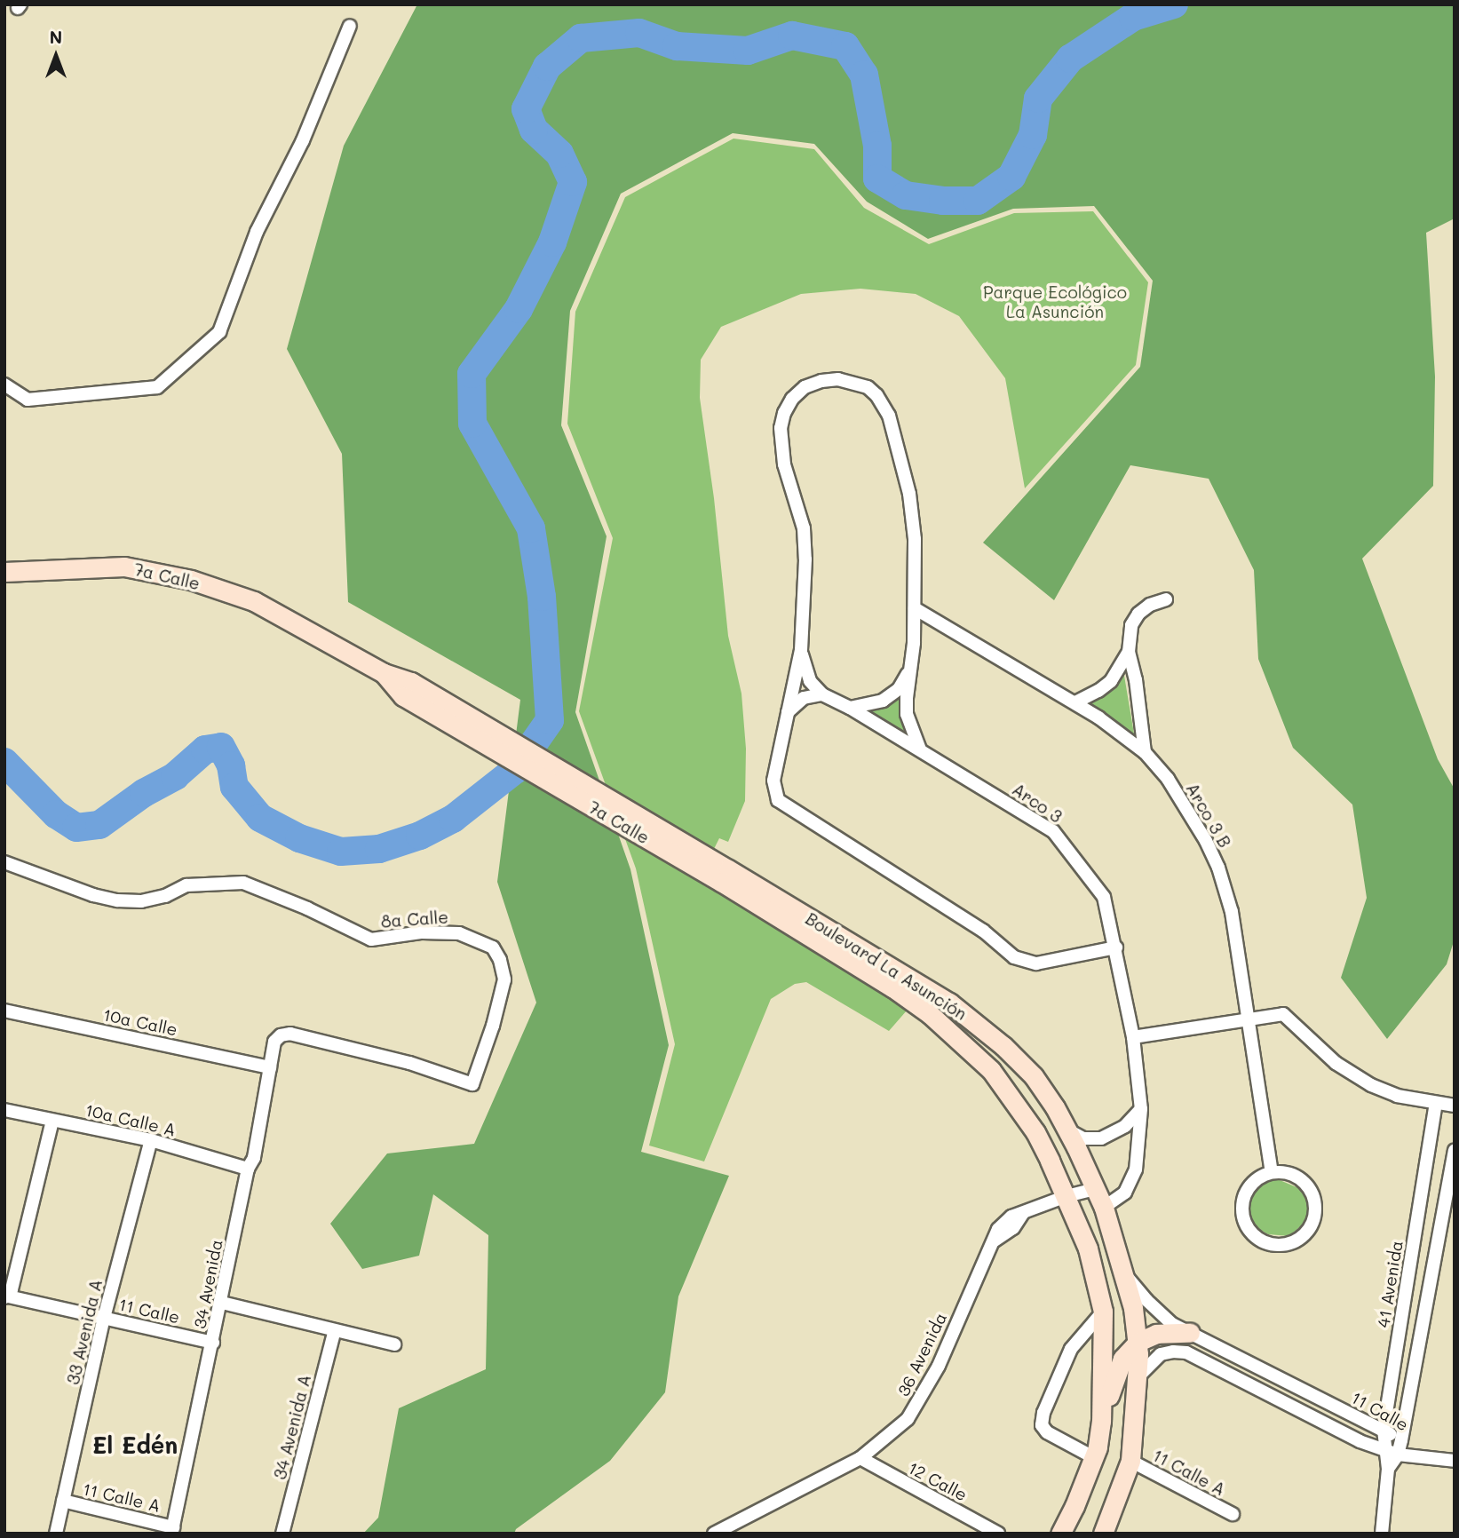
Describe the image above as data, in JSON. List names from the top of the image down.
{
  "streets": {
    "main road": ["7a Calle", "Boulevard La Asunción"],
    "street": [
      "Arco 3",
      "Arco 3 B",
      "8a Calle",
      "10a Calle",
      "10a Calle A",
      "34 Avenida",
      "41 Avenida",
      "11 Calle",
      "33 Avenida A",
      "36 Avenida",
      "34 Avenida A",
      "11 Calle A",
      "12 Calle"
    ]
  },
  "crossings": [
    ["7a Calle", "Boulevard La Asunción"],
    ["Arco 3", "Boulevard La Asunción"],
    ["8a Calle", "34 Avenida"],
    ["Boulevard La Asunción", "11 Calle"],
    ["Boulevard La Asunción", "36 Avenida"],
    ["Boulevard La Asunción", "11 Calle A"],
    ["10a Calle", "34 Avenida"],
    ["10a Calle A", "34 Avenida"],
    ["10a Calle A", "33 Avenida A"],
    ["34 Avenida", "11 Calle"],
    ["34 Avenida", "11 Calle A"],
    ["41 Avenida", "11 Calle"],
    ["11 Calle", "33 Avenida A"],
    ["33 Avenida A", "11 Calle A"],
    ["36 Avenida", "12 Calle"]
  ],
  "districts": ["El Edén"],
  "parks": ["Parque Ecológico La Asunción"],
  "north": "top"
}
